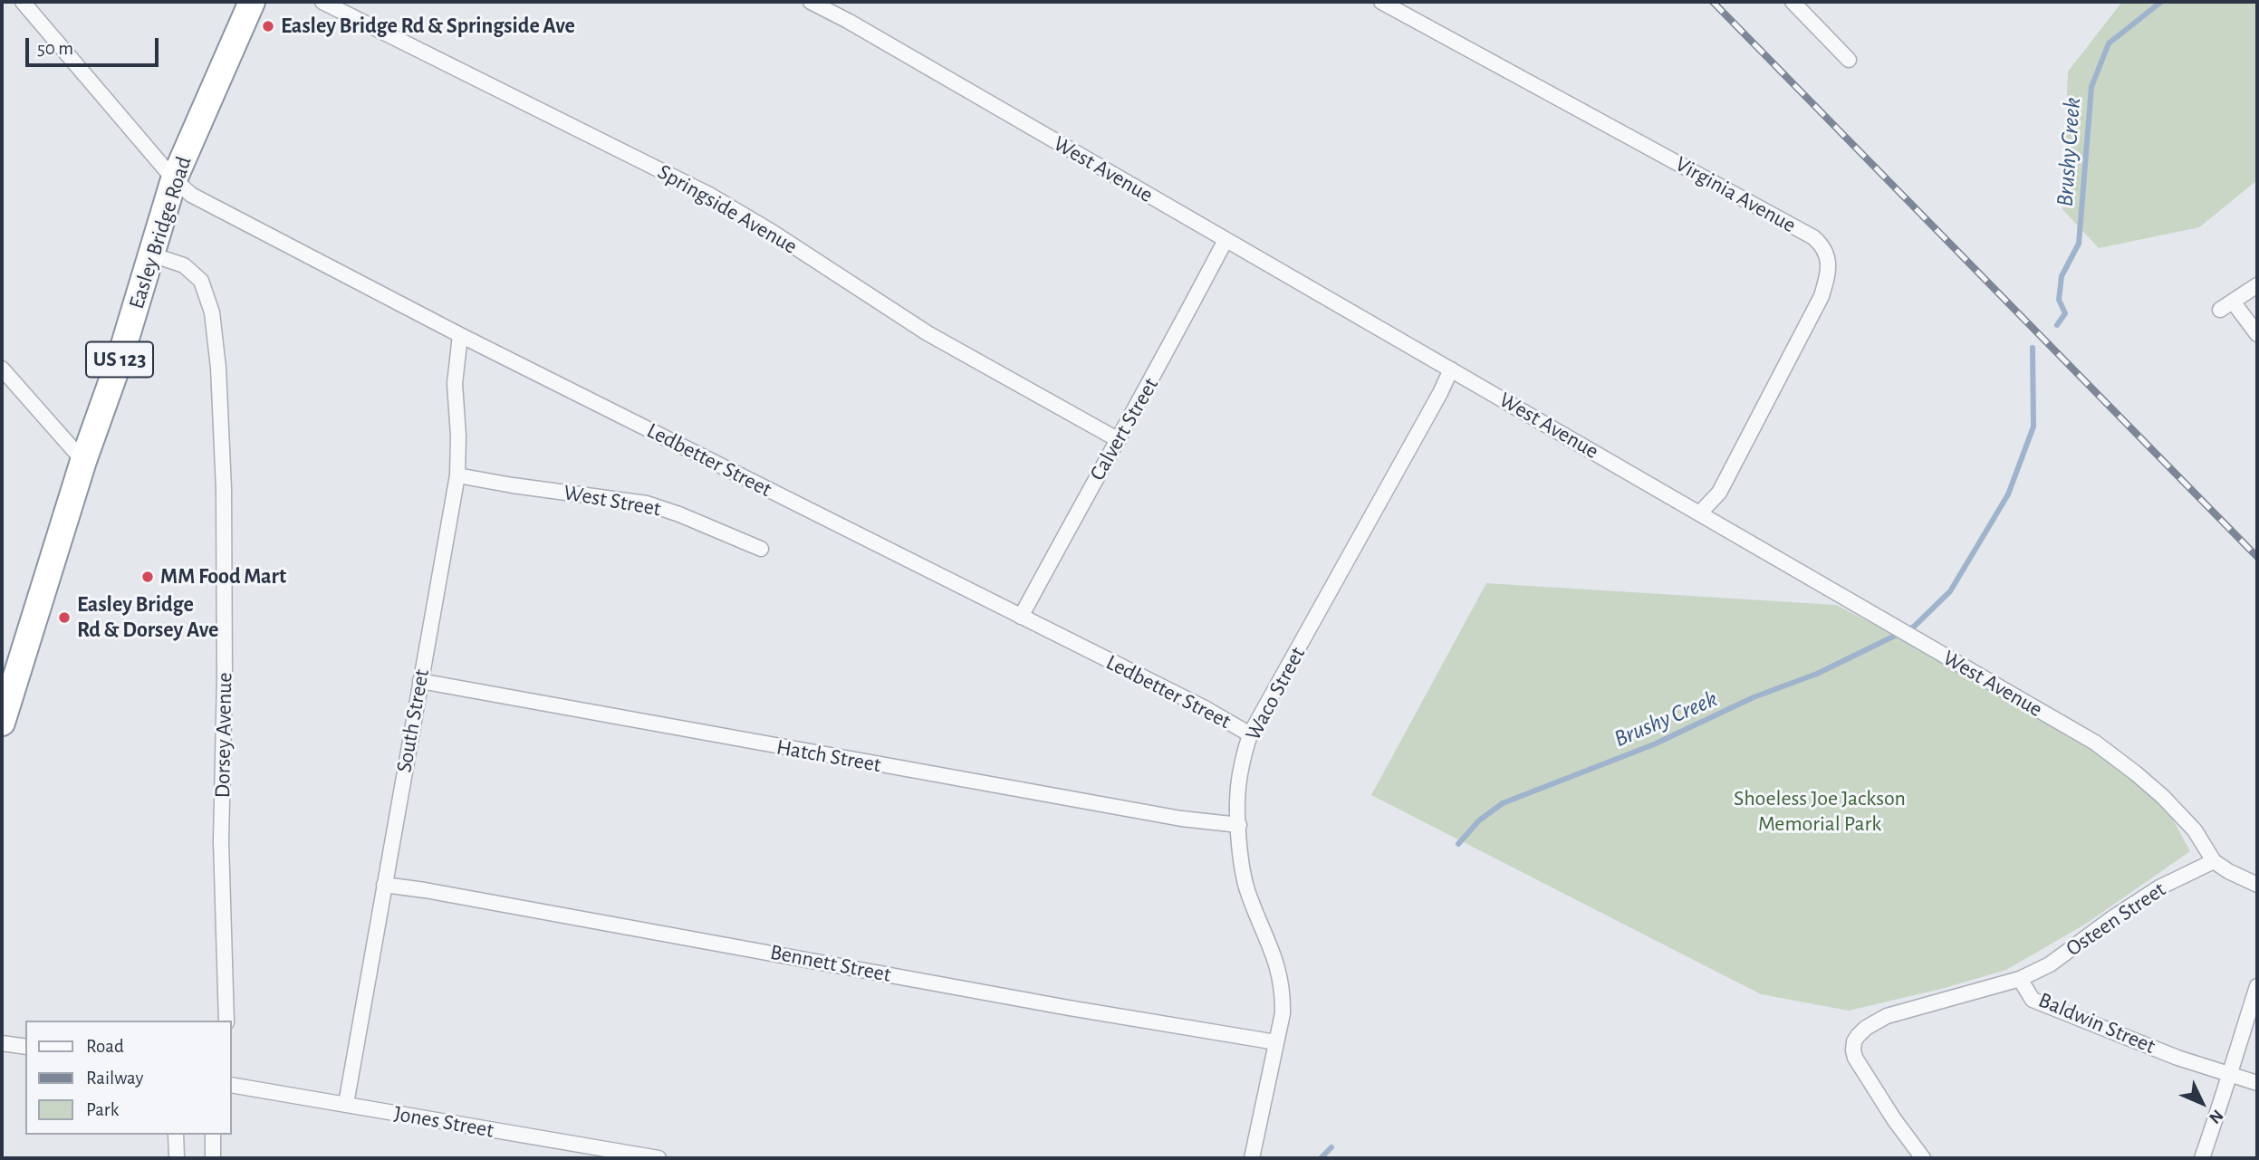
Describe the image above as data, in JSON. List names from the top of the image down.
{
  "streets": {
    "highway": ["Easley Bridge Road", "US 123"],
    "street": [
      "West Avenue",
      "Virginia Avenue",
      "Springside Avenue",
      "Calvert Street",
      "Ledbetter Street",
      "West Street",
      "Waco Street",
      "South Street",
      "Dorsey Avenue",
      "Hatch Street",
      "Osteen Street",
      "Bennett Street",
      "Baldwin Street",
      "Jones Street"
    ]
  },
  "crossings": [
    ["West Avenue", "Virginia Avenue"],
    ["West Avenue", "Calvert Street"],
    ["West Avenue", "Waco Street"],
    ["West Avenue", "Osteen Street"],
    ["Springside Avenue", "Calvert Street"],
    ["Easley Bridge Road", "Ledbetter Street"],
    ["Easley Bridge Road", "Dorsey Avenue"],
    ["Calvert Street", "Ledbetter Street"],
    ["Ledbetter Street", "Waco Street"],
    ["Ledbetter Street", "South Street"],
    ["West Street", "South Street"],
    ["Waco Street", "Hatch Street"],
    ["Waco Street", "Bennett Street"],
    ["South Street", "Hatch Street"],
    ["South Street", "Bennett Street"],
    ["South Street", "Jones Street"],
    ["Osteen Street", "Baldwin Street"]
  ],
  "water": ["Brushy Creek"],
  "parks": ["Shoeless Joe Jackson Memorial Park"],
  "places": ["Easley Bridge Rd & Springside Ave", "MM Food Mart", "Easley Bridge Rd & Dorsey Ave"],
  "legend": ["Road", "Railway", "Park"],
  "scale_bar": "50 m",
  "north": "bottom right"
}
